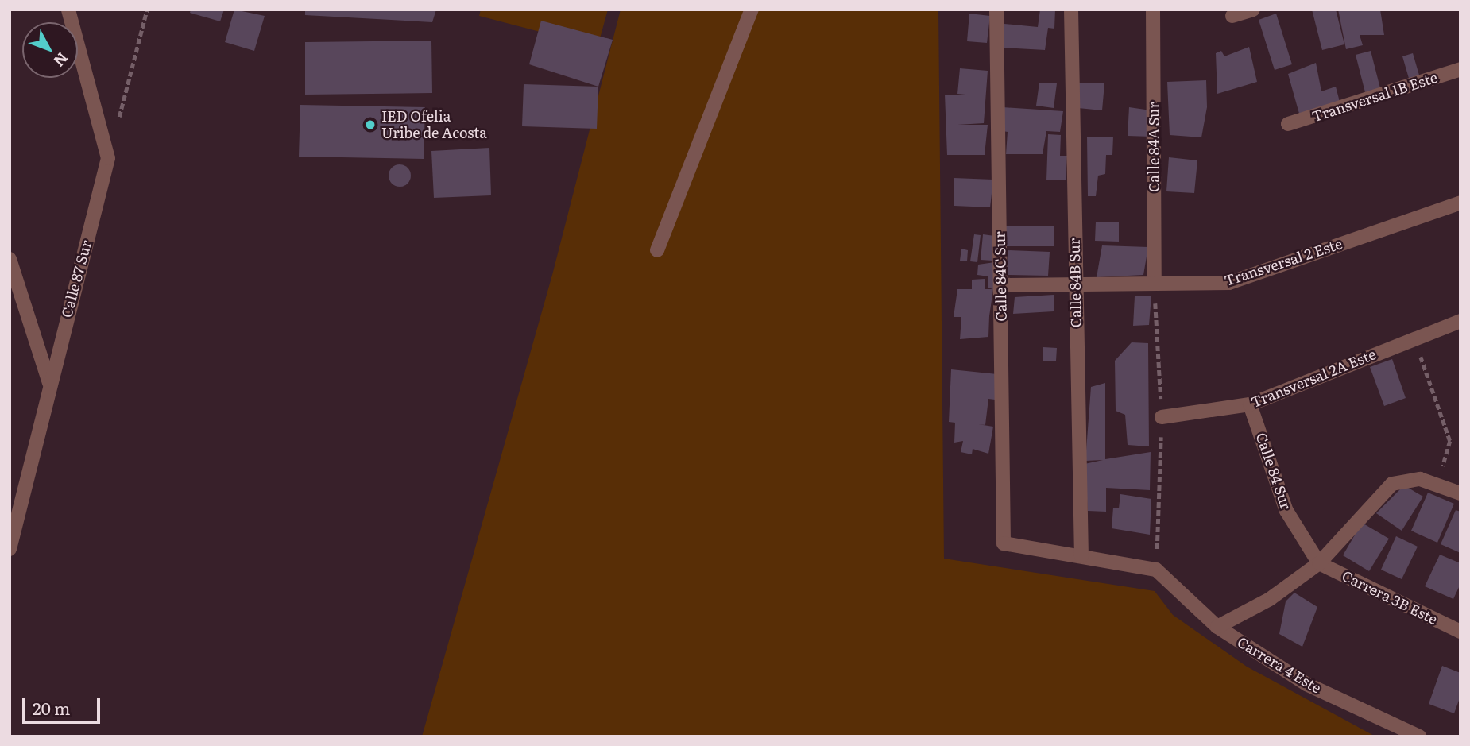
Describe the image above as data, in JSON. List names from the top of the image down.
{
  "streets": {
    "street": [
      "Transversal 1B Este",
      "Calle 84A Sur",
      "Transversal 2 Este",
      "Calle 84C Sur",
      "Calle 87 Sur",
      "Calle 84B Sur",
      "Transversal 2A Este",
      "Calle 84 Sur",
      "Carrera 3B Este",
      "Carrera 4 Este"
    ]
  },
  "crossings": [
    ["Calle 84A Sur", "Transversal 2 Este"],
    ["Transversal 2 Este", "Calle 84C Sur"],
    ["Transversal 2 Este", "Calle 84B Sur"],
    ["Calle 84C Sur", "Calle 84B Sur"],
    ["Calle 84C Sur", "Carrera 4 Este"],
    ["Calle 84B Sur", "Carrera 4 Este"],
    ["Transversal 2A Este", "Calle 84 Sur"],
    ["Calle 84 Sur", "Carrera 3B Este"]
  ],
  "places": ["IED Ofelia Uribe de Acosta"],
  "scale_bar": "20 m",
  "north": "bottom right"
}
